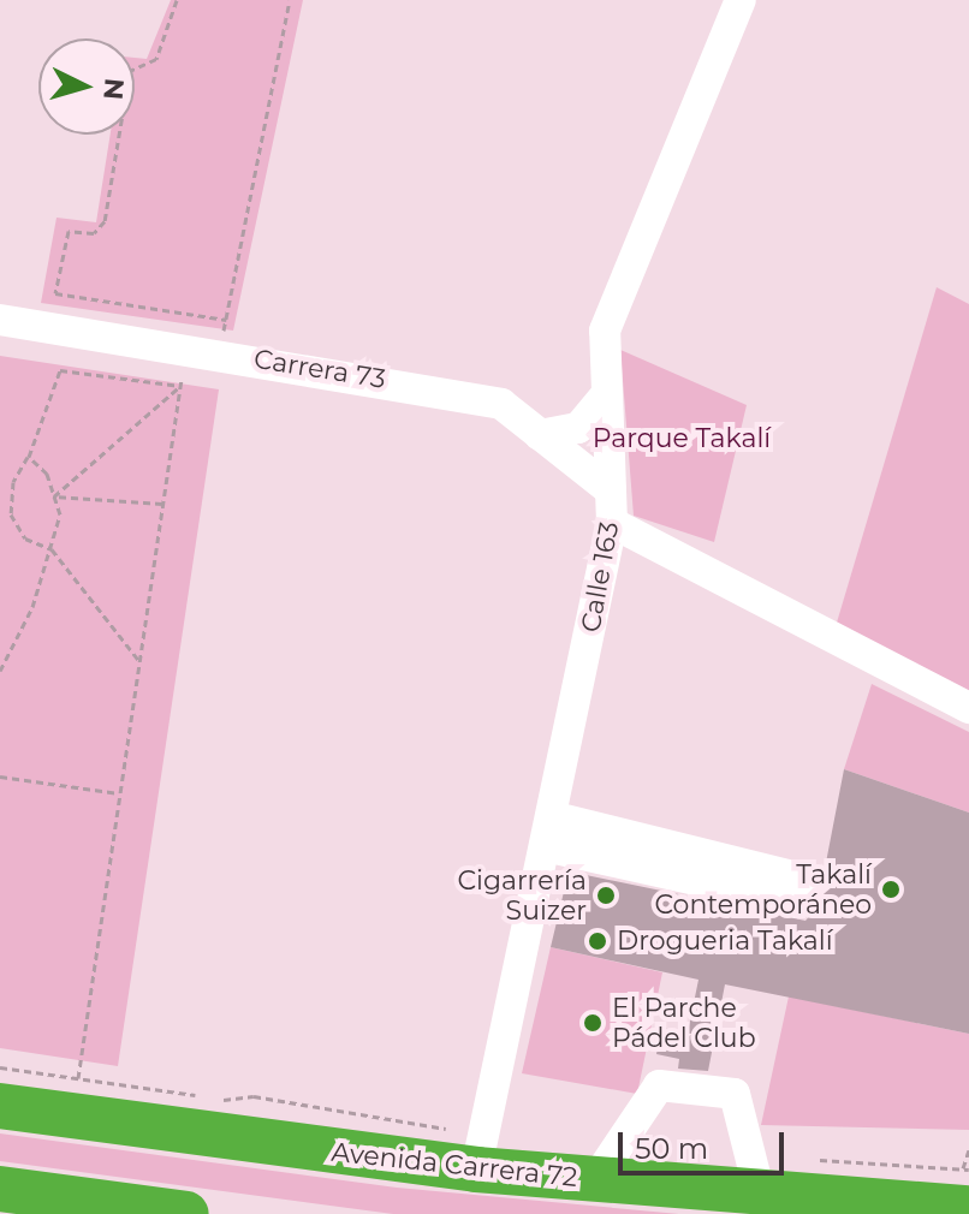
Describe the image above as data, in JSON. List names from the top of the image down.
{
  "streets": {
    "highway": ["Avenida Carrera 72"],
    "street": ["Carrera 73", "Calle 163"]
  },
  "crossings": [
    ["Carrera 73", "Calle 163"],
    ["Calle 163", "Avenida Carrera 72"]
  ],
  "parks": ["Parque Takalí"],
  "places": [
    "Takalí Contemporáneo",
    "Cigarrería Suizer",
    "Drogueria Takalí",
    "El Parche Pádel Club"
  ],
  "scale_bar": "50 m",
  "north": "right"
}
